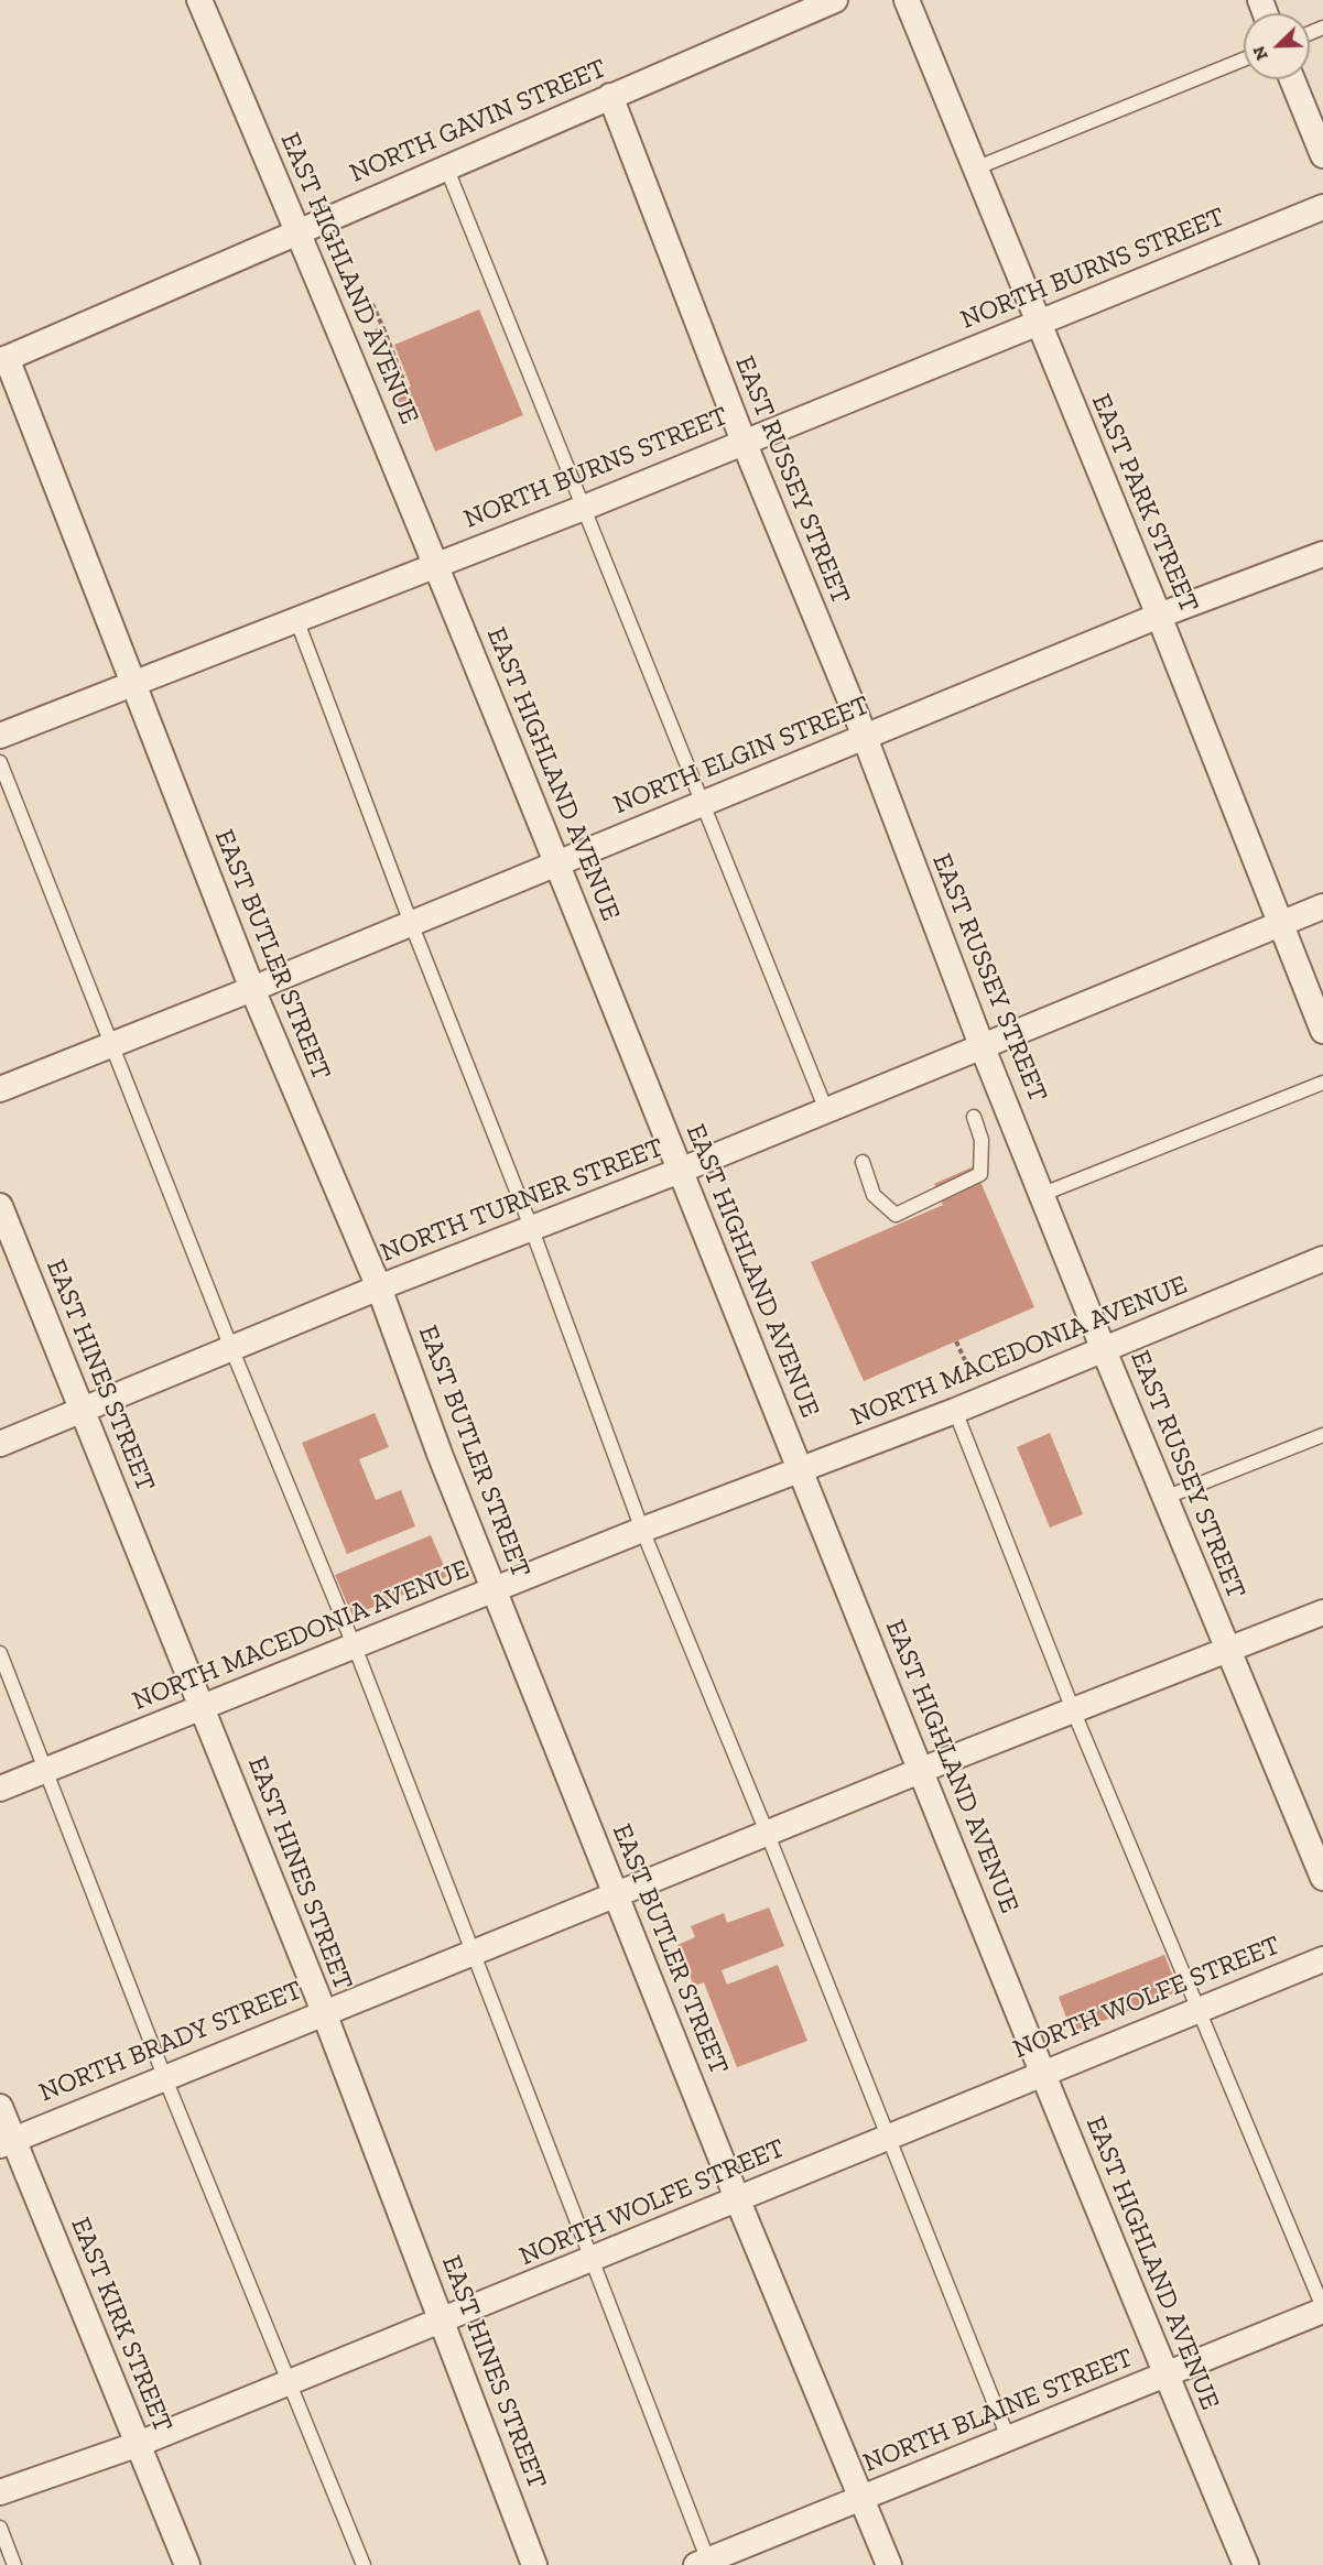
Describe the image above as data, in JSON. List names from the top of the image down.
{
  "streets": {
    "street": [
      "NORTH GAVIN STREET",
      "NORTH BURNS STREET",
      "EAST HIGHLAND AVENUE",
      "EAST RUSSEY STREET",
      "EAST PARK STREET",
      "NORTH ELGIN STREET",
      "EAST BUTLER STREET",
      "NORTH TURNER STREET",
      "NORTH MACEDONIA AVENUE",
      "EAST HINES STREET",
      "NORTH WOLFE STREET",
      "NORTH BRADY STREET",
      "EAST KIRK STREET",
      "NORTH BLAINE STREET"
    ]
  },
  "crossings": [
    ["NORTH GAVIN STREET", "EAST HIGHLAND AVENUE"],
    ["NORTH GAVIN STREET", "EAST RUSSEY STREET"],
    ["NORTH GAVIN STREET", "EAST BUTLER STREET"],
    ["NORTH BURNS STREET", "EAST HIGHLAND AVENUE"],
    ["NORTH BURNS STREET", "EAST RUSSEY STREET"],
    ["NORTH BURNS STREET", "EAST PARK STREET"],
    ["NORTH BURNS STREET", "EAST BUTLER STREET"],
    ["EAST HIGHLAND AVENUE", "NORTH ELGIN STREET"],
    ["EAST HIGHLAND AVENUE", "NORTH TURNER STREET"],
    ["EAST HIGHLAND AVENUE", "NORTH MACEDONIA AVENUE"],
    ["EAST HIGHLAND AVENUE", "NORTH WOLFE STREET"],
    ["EAST HIGHLAND AVENUE", "NORTH BRADY STREET"],
    ["EAST HIGHLAND AVENUE", "NORTH BLAINE STREET"],
    ["EAST RUSSEY STREET", "NORTH ELGIN STREET"],
    ["EAST RUSSEY STREET", "NORTH TURNER STREET"],
    ["EAST RUSSEY STREET", "NORTH MACEDONIA AVENUE"],
    ["EAST RUSSEY STREET", "NORTH BRADY STREET"],
    ["EAST PARK STREET", "NORTH ELGIN STREET"],
    ["EAST PARK STREET", "NORTH TURNER STREET"],
    ["NORTH ELGIN STREET", "EAST BUTLER STREET"],
    ["EAST BUTLER STREET", "NORTH TURNER STREET"],
    ["EAST BUTLER STREET", "NORTH MACEDONIA AVENUE"],
    ["EAST BUTLER STREET", "NORTH WOLFE STREET"],
    ["EAST BUTLER STREET", "NORTH BRADY STREET"],
    ["EAST BUTLER STREET", "NORTH BLAINE STREET"],
    ["NORTH TURNER STREET", "EAST HINES STREET"],
    ["NORTH MACEDONIA AVENUE", "EAST HINES STREET"],
    ["EAST HINES STREET", "NORTH WOLFE STREET"],
    ["EAST HINES STREET", "NORTH BRADY STREET"],
    ["NORTH WOLFE STREET", "EAST KIRK STREET"],
    ["NORTH BRADY STREET", "EAST KIRK STREET"]
  ],
  "north": "bottom left"
}
